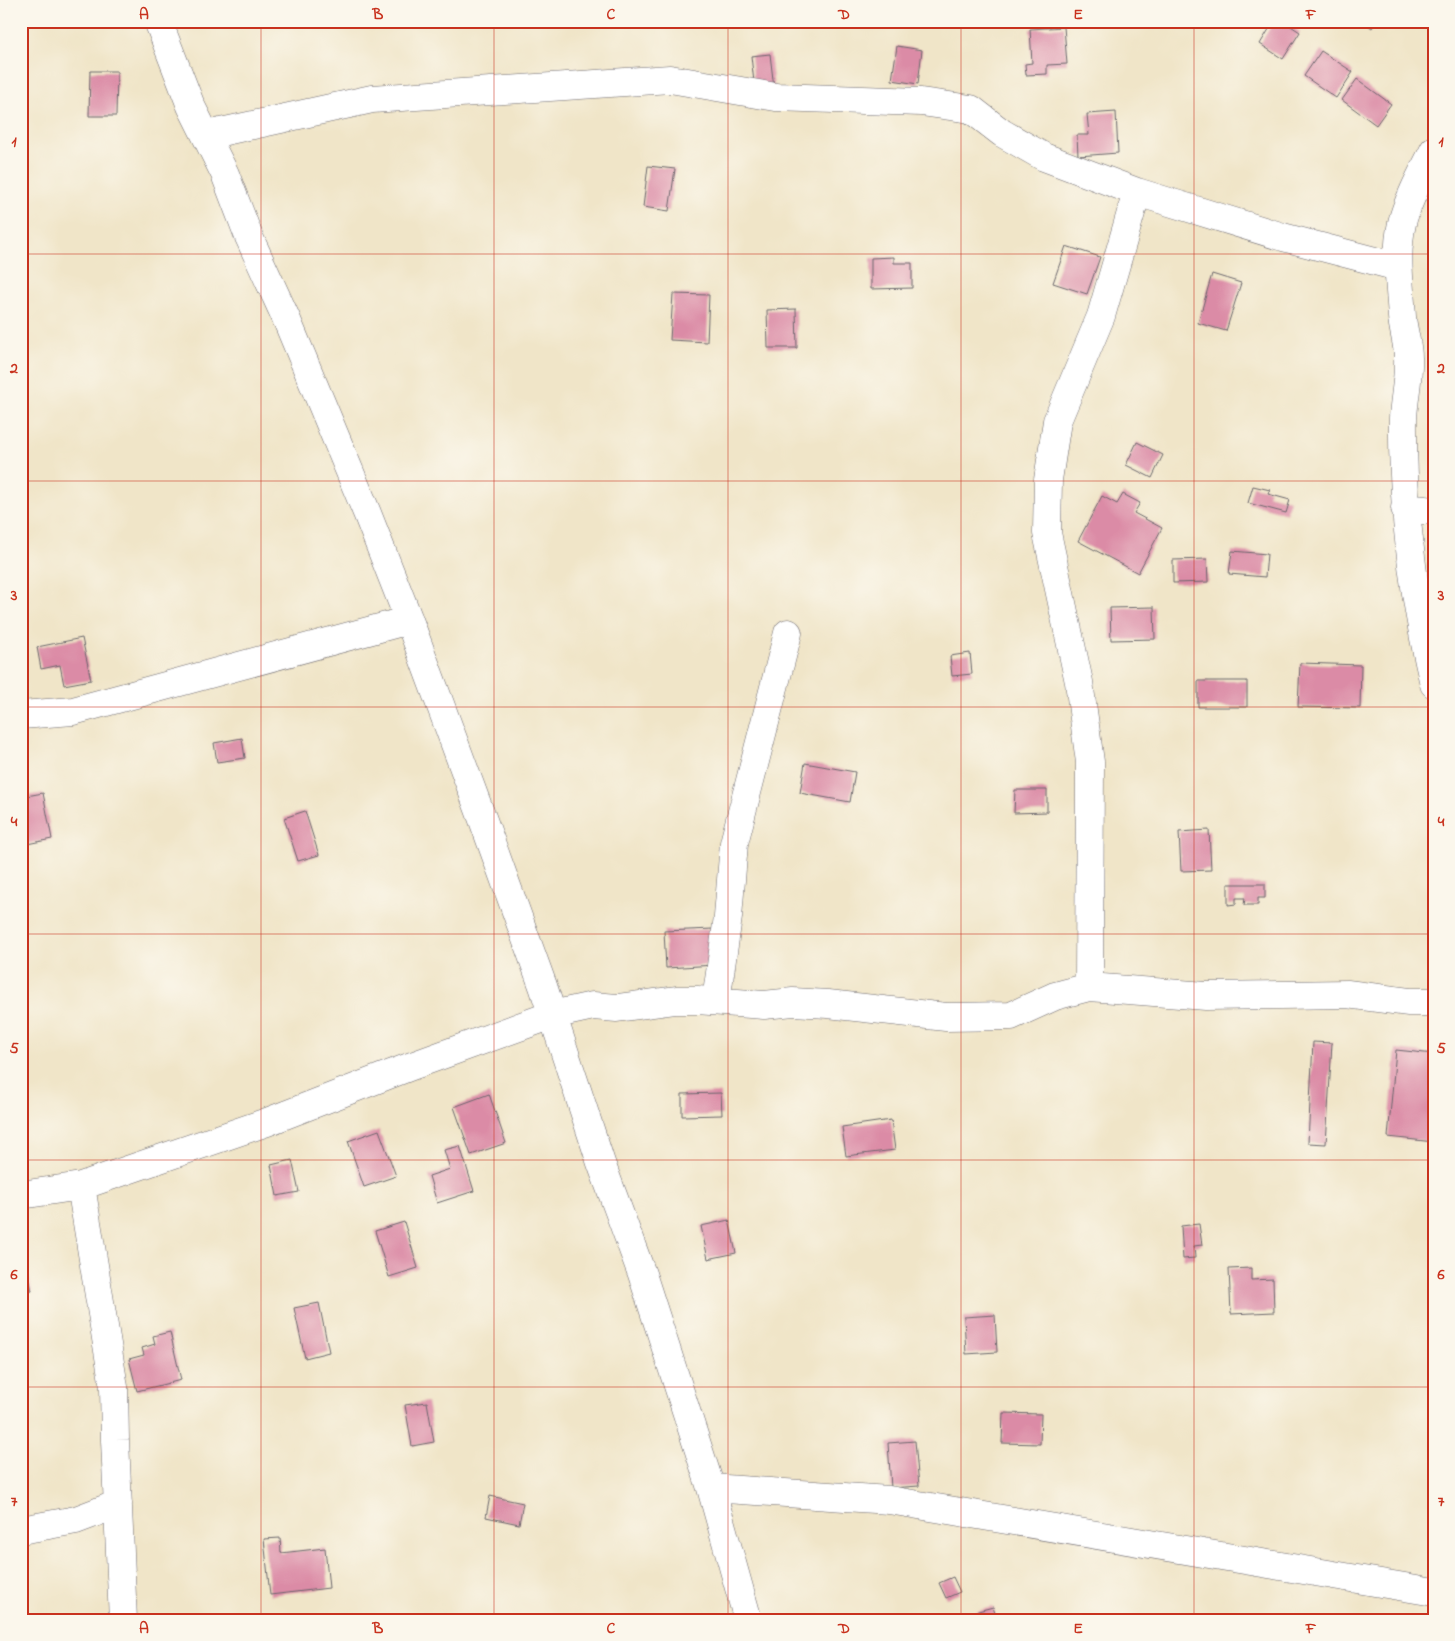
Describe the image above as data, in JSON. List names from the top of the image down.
{
  "grid": {
    "columns": [
      "A",
      "B",
      "C",
      "D",
      "E",
      "F"
    ],
    "rows": [
      "1",
      "2",
      "3",
      "4",
      "5",
      "6",
      "7"
    ]
  }
}
